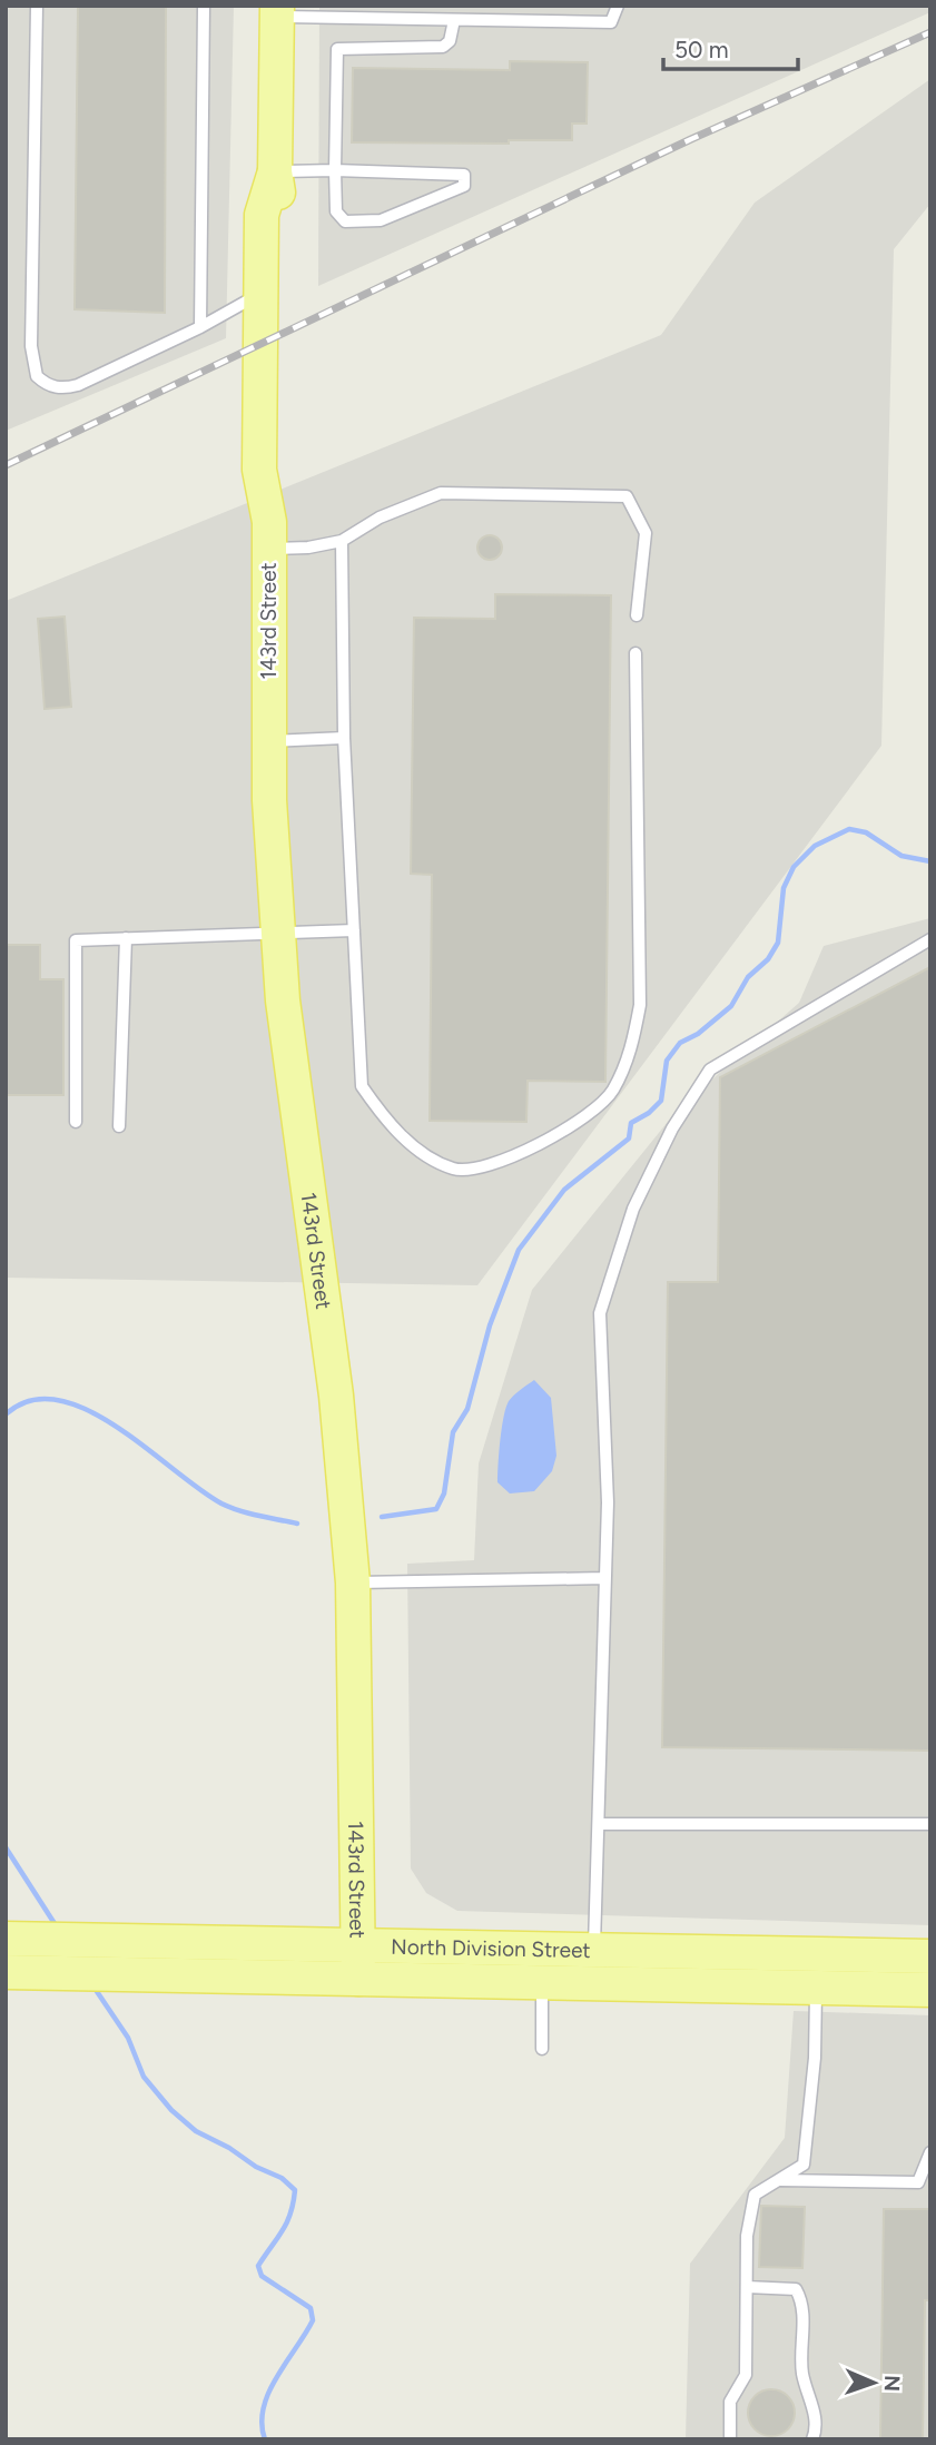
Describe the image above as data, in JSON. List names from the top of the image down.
{
  "streets": {
    "main road": ["143rd Street", "North Division Street"]
  },
  "crossings": [
    ["143rd Street", "North Division Street"]
  ],
  "scale_bar": "50 m",
  "north": "right"
}
